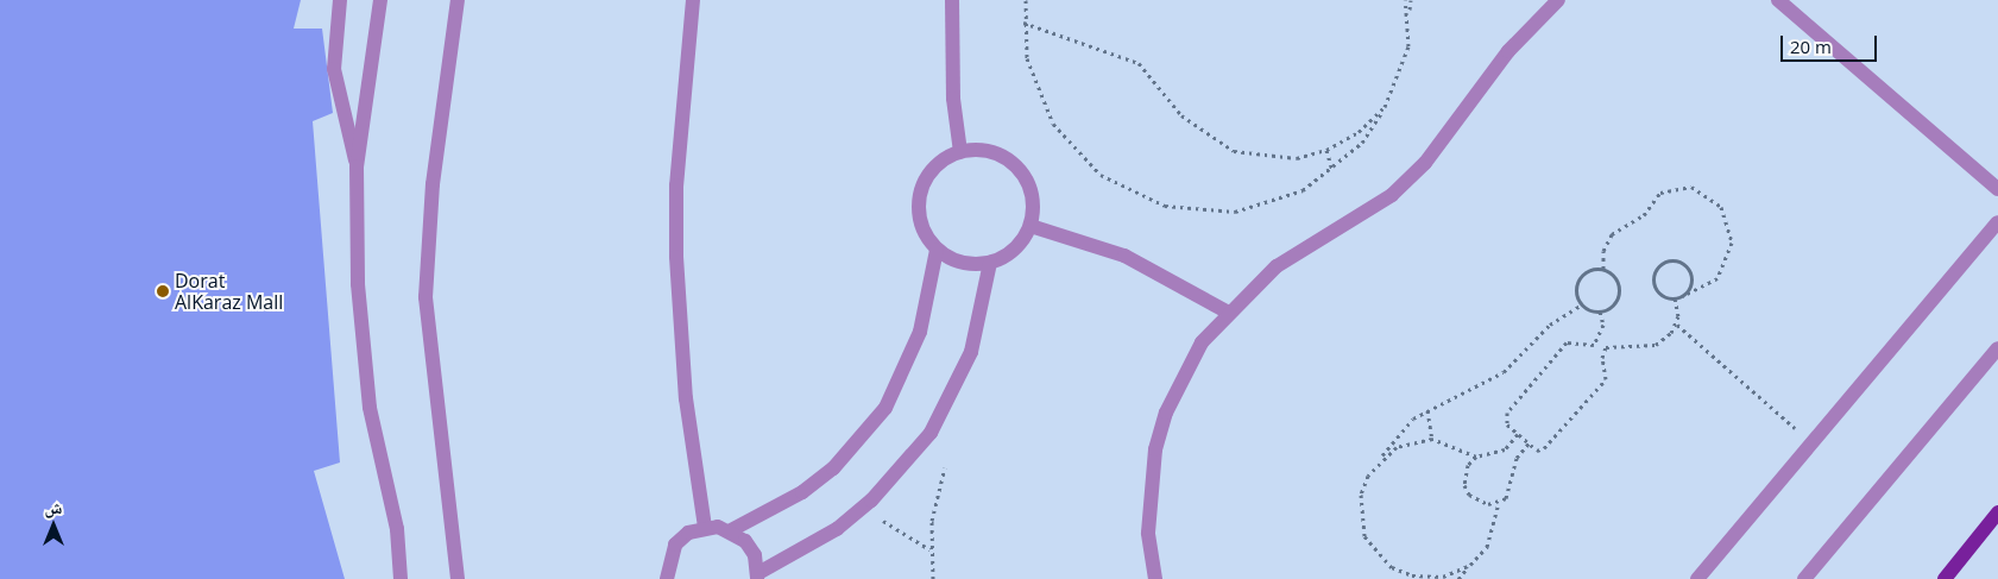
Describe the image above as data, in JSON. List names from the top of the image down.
{
  "places": ["Dorat AlKaraz Mall"],
  "scale_bar": "20 m",
  "north": "top"
}
